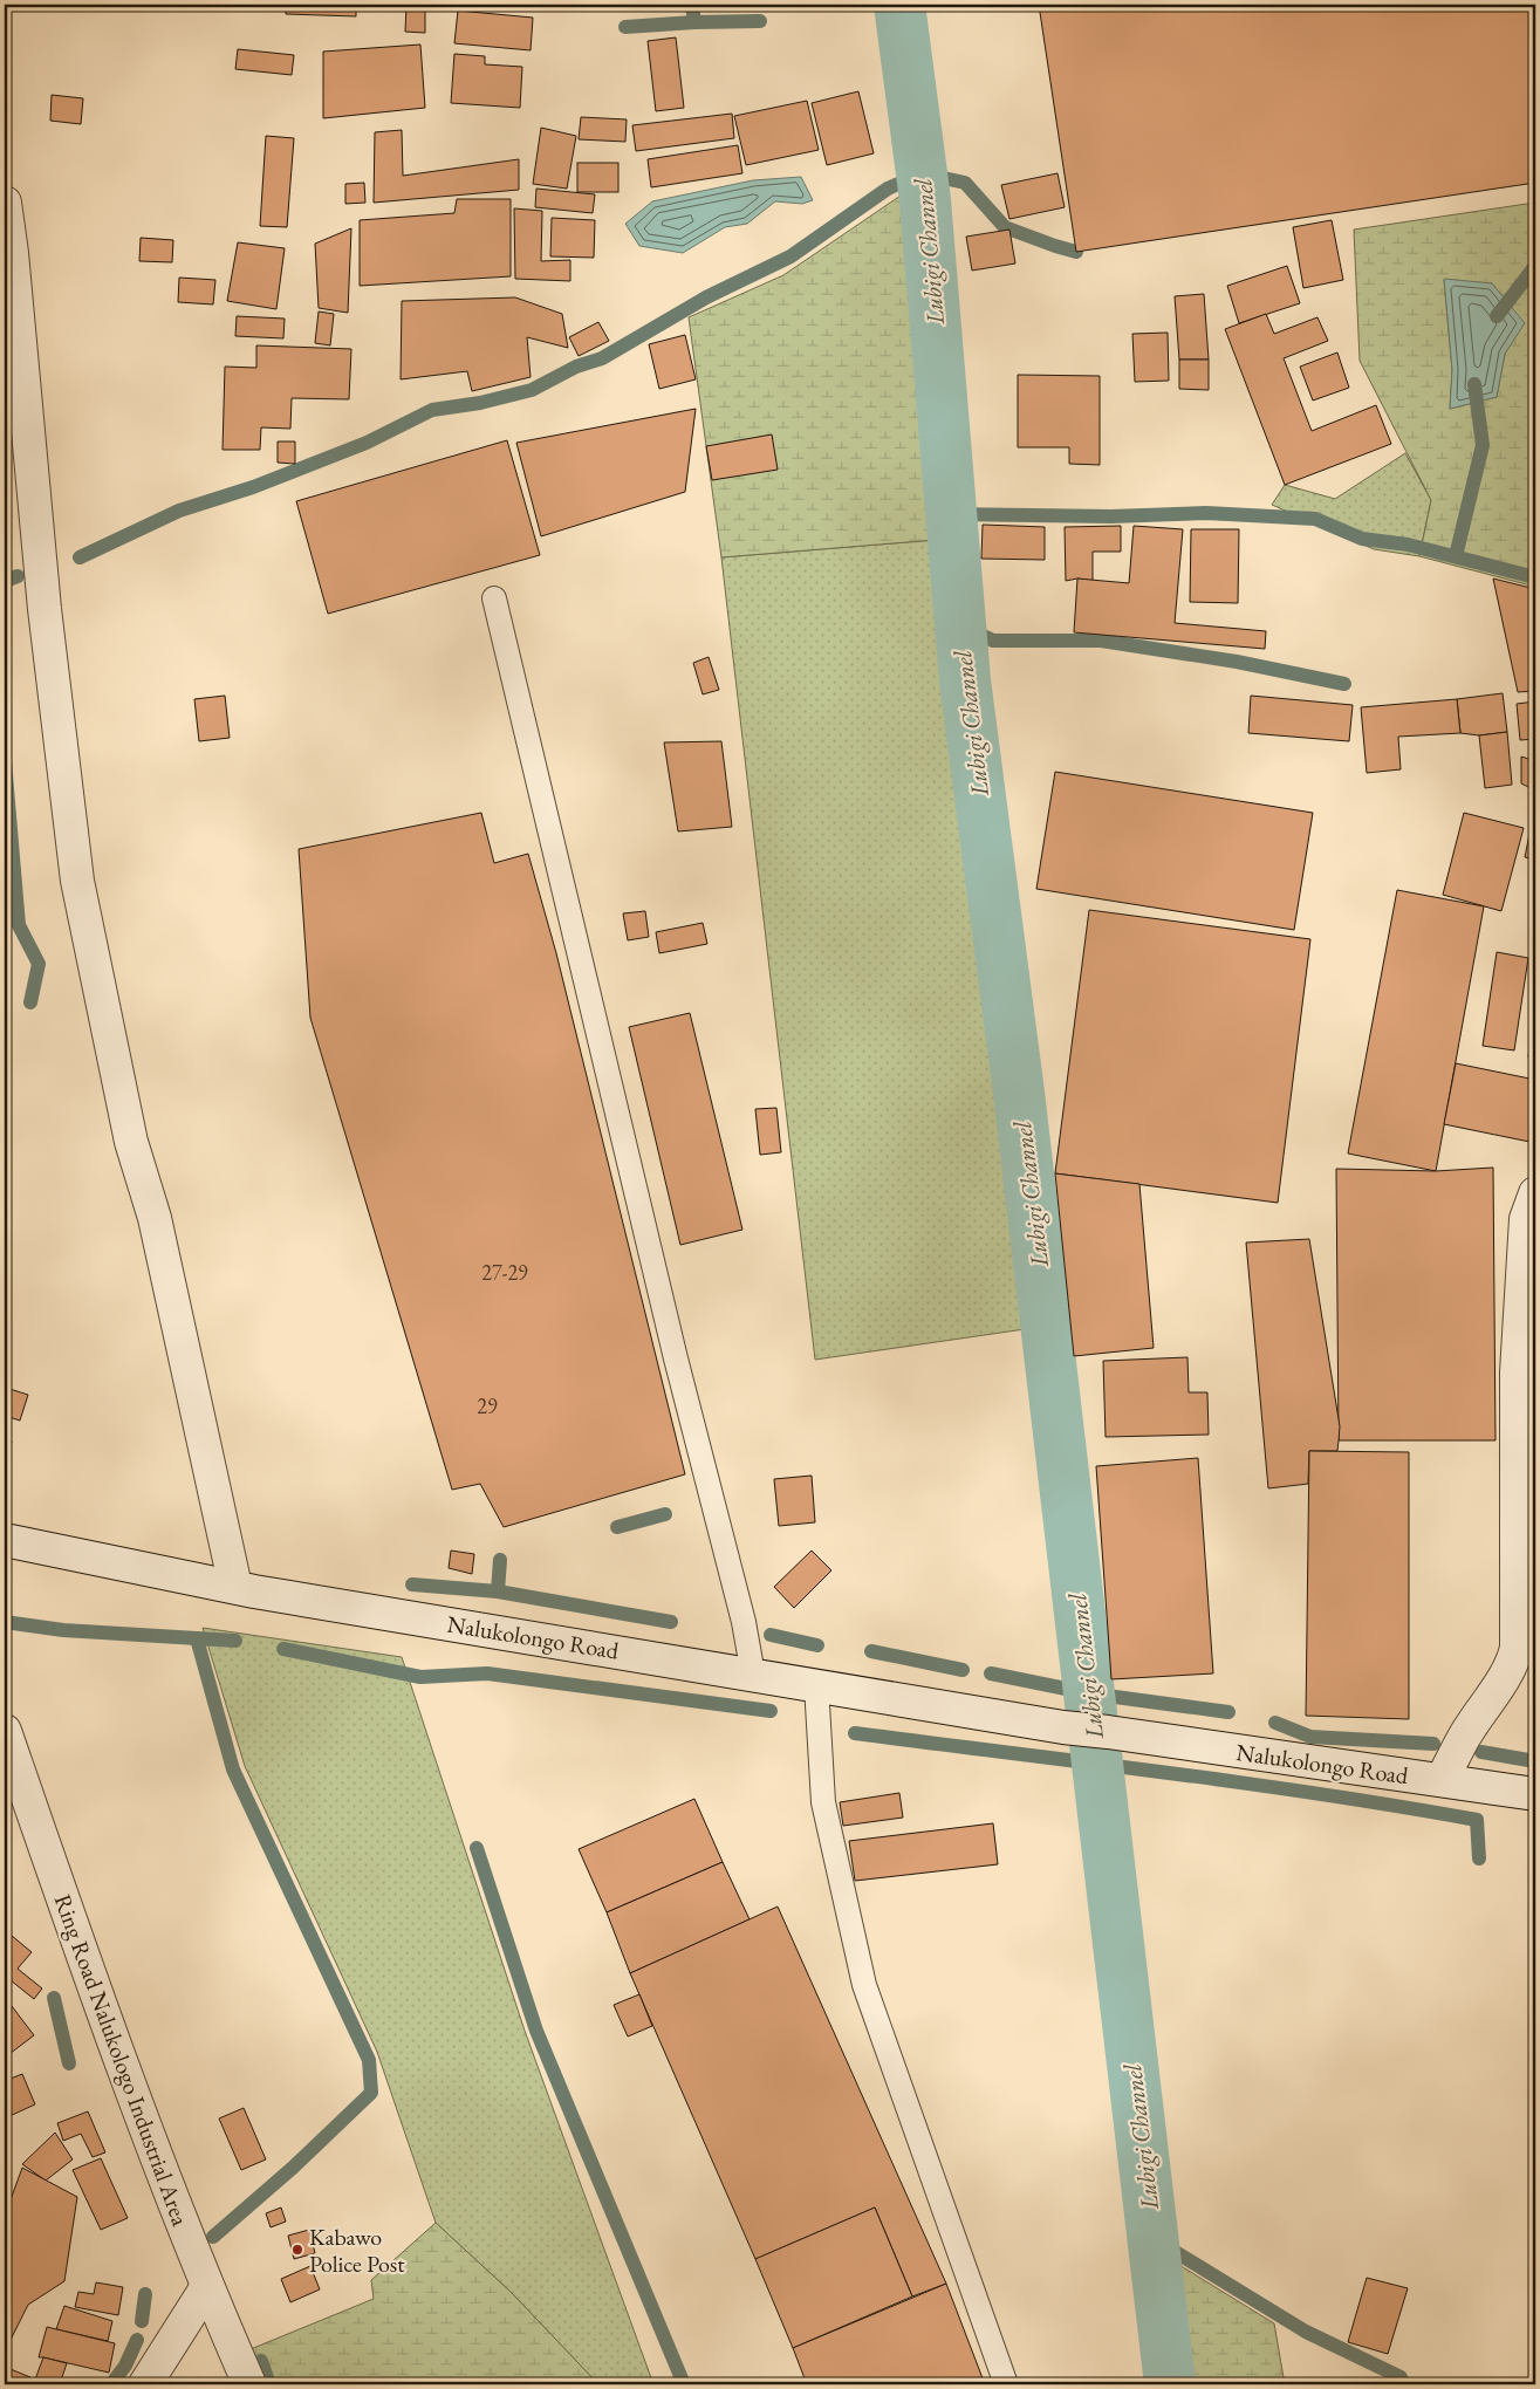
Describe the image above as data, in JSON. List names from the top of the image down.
{
  "streets": {
    "street": ["Nalukolongo Road", "Ring Road Nalukologo Industrial Area"]
  },
  "water": ["Lubigi Channel"],
  "places": ["Kabawo Police Post"],
  "house_numbers": ["27-29", "29"]
}
